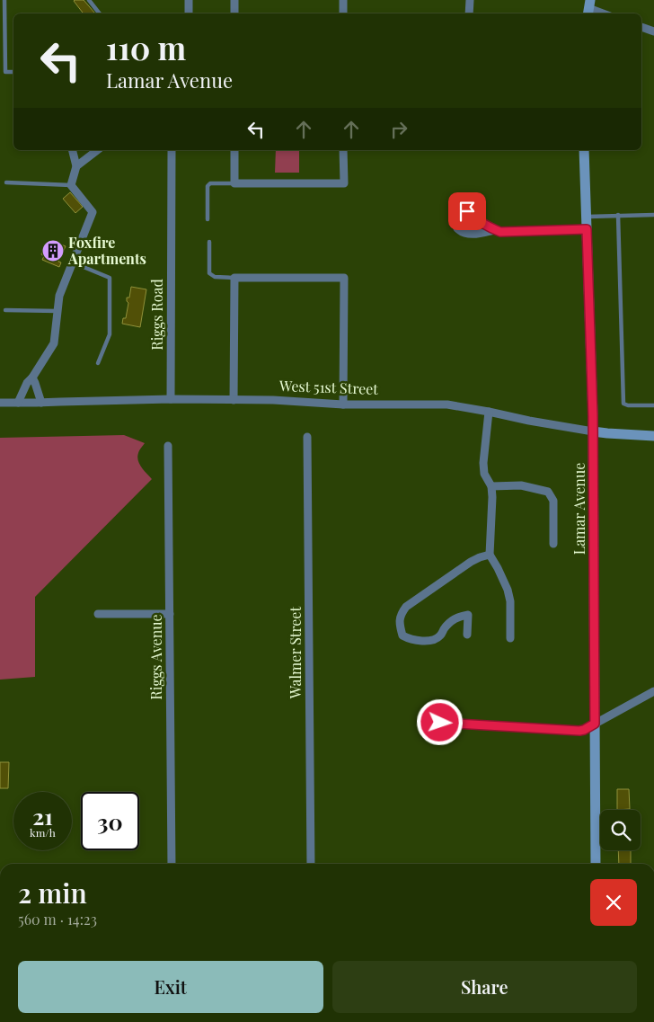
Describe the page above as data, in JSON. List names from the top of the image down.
{
  "streets": {
    "street": [
      "Riggs Road",
      "West 51st Street",
      "Lamar Avenue",
      "Walmer Street",
      "Riggs Avenue"
    ]
  },
  "crossings": [
    ["Riggs Road", "West 51st Street"],
    ["West 51st Street", "Lamar Avenue"]
  ],
  "places": {
    "building": ["Foxfire Apartments"]
  },
  "page": {
    "turn": ["110 m", "Lamar Avenue"],
    "speed": "21 km/h",
    "limit": "30",
    "heading": ["2 min", "560 m · 14:23"],
    "buttons": ["Exit", "Share"]
  }
}
